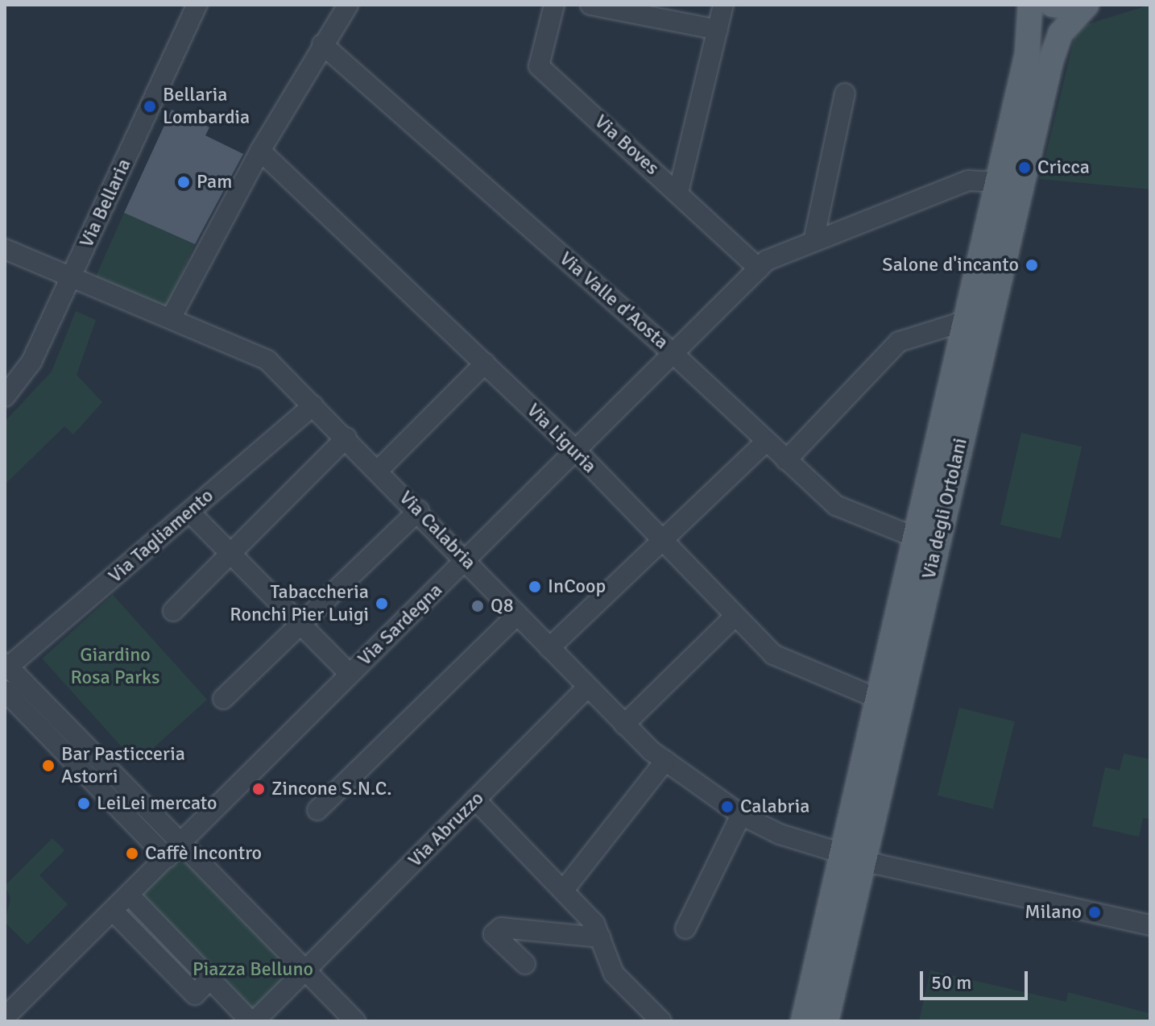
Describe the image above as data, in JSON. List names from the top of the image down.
{
  "streets": {
    "main road": ["Via degli Ortolani"],
    "street": [
      "Via Boves",
      "Via Bellaria",
      "Via Valle d'Aosta",
      "Via Liguria",
      "Via Calabria",
      "Via Tagliamento",
      "Via Sardegna",
      "Via Abruzzo"
    ]
  },
  "crossings": [
    ["Via Boves", "Via Sardegna"],
    ["Via Bellaria", "Via Calabria"],
    ["Via Valle d'Aosta", "Via degli Ortolani"],
    ["Via Valle d'Aosta", "Via Sardegna"],
    ["Via Liguria", "Via degli Ortolani"],
    ["Via Liguria", "Via Sardegna"],
    ["Via degli Ortolani", "Via Calabria"],
    ["Via degli Ortolani", "Via Sardegna"],
    ["Via Calabria", "Via Tagliamento"],
    ["Via Calabria", "Via Sardegna"],
    ["Via Calabria", "Via Abruzzo"]
  ],
  "parks": ["Giardino Rosa Parks", "Piazza Belluno"],
  "places": [
    "Bellaria Lombardia",
    "Cricca",
    "Pam",
    "Salone d'incanto",
    "InCoop",
    "Tabaccheria Ronchi Pier Luigi",
    "Q8",
    "Bar Pasticceria Astorri",
    "Zincone S.N.C.",
    "LeiLei mercato",
    "Calabria",
    "Caffè Incontro",
    "Milano"
  ],
  "scale_bar": "50 m"
}
